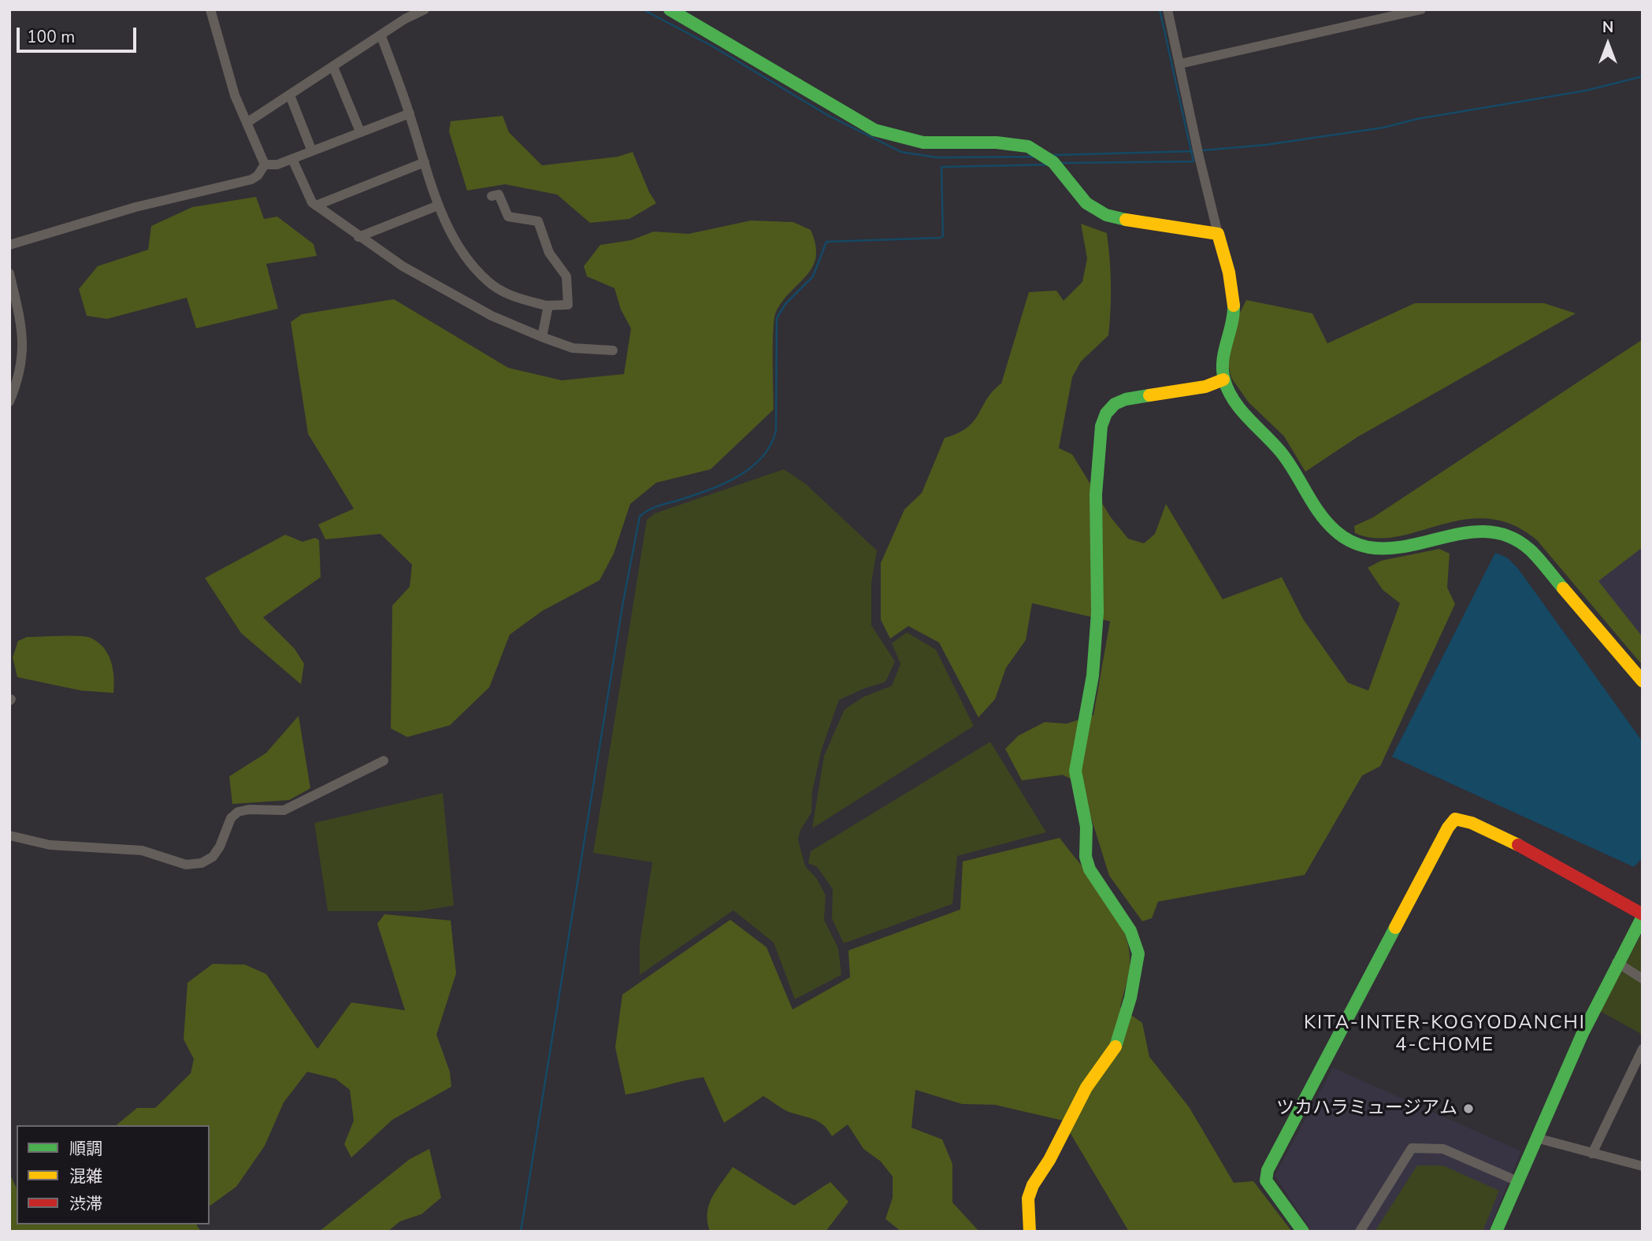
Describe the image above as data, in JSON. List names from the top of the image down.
{
  "districts": ["KITA-INTER-KOGYODANCHI 4-CHOME"],
  "places": ["ツカハラミュージアム"],
  "legend": ["順調", "混雑", "渋滞"],
  "scale_bar": "100 m",
  "north": "top"
}
